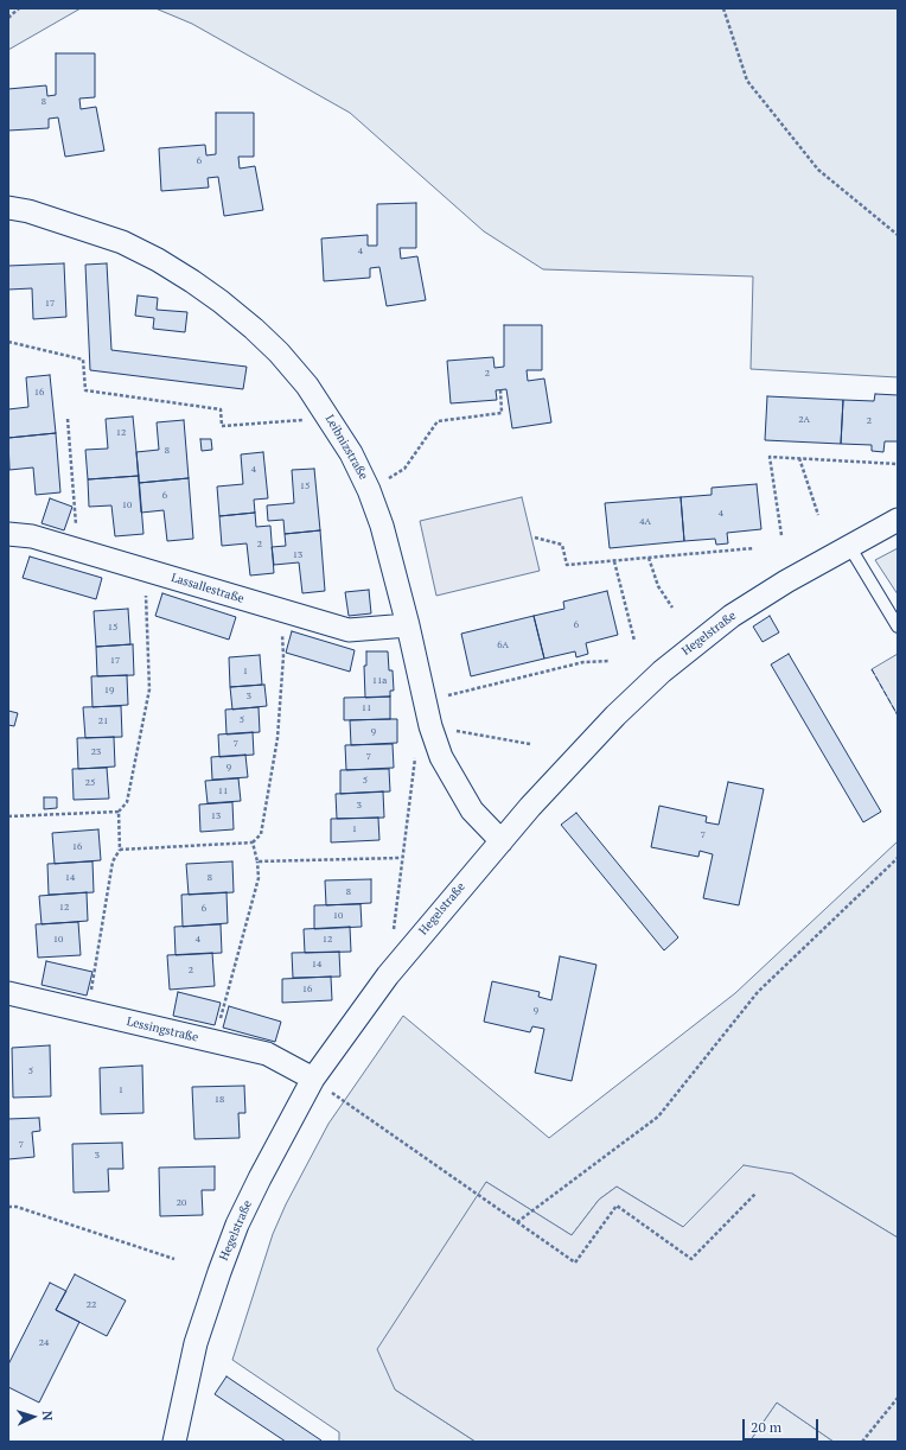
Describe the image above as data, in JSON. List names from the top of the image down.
{
  "streets": {
    "street": [
      "Leibnizstraße",
      "Lassallestraße",
      "Hegelstraße",
      "Lessingstraße"
    ]
  },
  "crossings": [
    ["Leibnizstraße", "Lassallestraße"],
    ["Leibnizstraße", "Hegelstraße"],
    ["Hegelstraße", "Lessingstraße"]
  ],
  "house_numbers": [
    "8",
    "6",
    "4",
    "17",
    "2",
    "16",
    "2A",
    "2",
    "12",
    "8",
    "4",
    "15",
    "6",
    "10",
    "4",
    "4A",
    "2",
    "13",
    "6",
    "15",
    "6A",
    "17",
    "1",
    "11a",
    "19",
    "3",
    "11",
    "5",
    "21",
    "9",
    "7",
    "23",
    "7",
    "9",
    "5",
    "25",
    "11",
    "3",
    "13",
    "1",
    "7",
    "16",
    "14",
    "8",
    "8",
    "12",
    "6",
    "10",
    "10",
    "4",
    "12",
    "14",
    "2",
    "16",
    "9",
    "5",
    "1",
    "18",
    "7",
    "3",
    "20",
    "22",
    "24"
  ],
  "scale_bar": "20 m",
  "north": "right"
}
